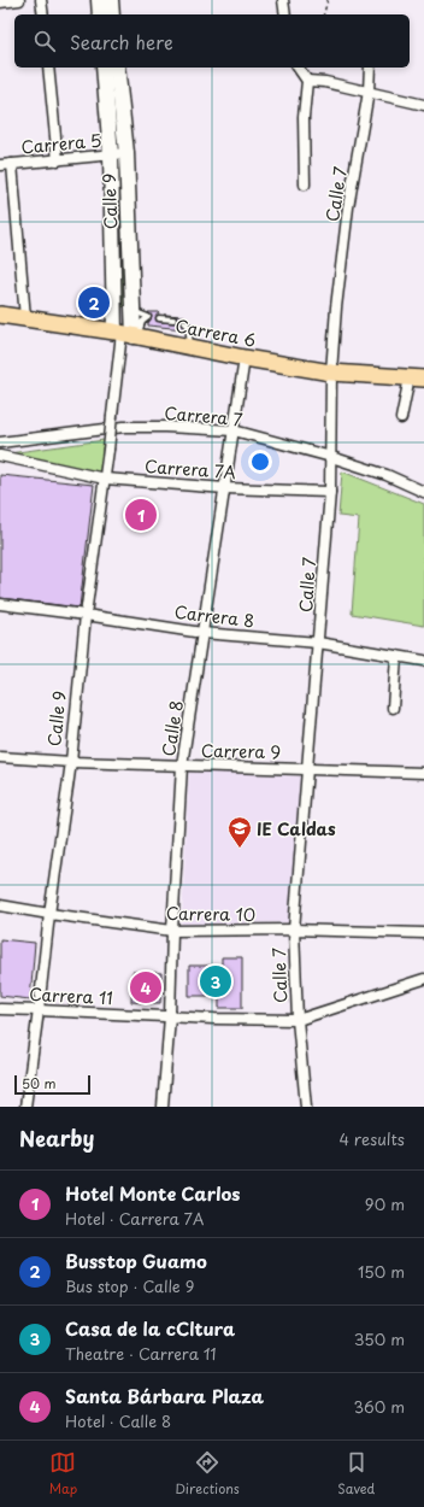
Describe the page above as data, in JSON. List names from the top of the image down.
{
  "streets": {
    "main road": ["Carrera 6"],
    "street": [
      "Carrera 5",
      "Calle 7",
      "Calle 9",
      "Carrera 7",
      "Carrera 7A",
      "Carrera 8",
      "Calle 8",
      "Carrera 9",
      "Carrera 10",
      "Carrera 11"
    ]
  },
  "crossings": [
    ["Carrera 5", "Calle 9"],
    ["Calle 7", "Carrera 6"],
    ["Calle 7", "Carrera 7"],
    ["Calle 7", "Carrera 7A"],
    ["Calle 7", "Carrera 8"],
    ["Calle 7", "Carrera 9"],
    ["Calle 7", "Carrera 10"],
    ["Calle 7", "Carrera 11"],
    ["Calle 9", "Carrera 6"],
    ["Calle 9", "Carrera 7A"],
    ["Calle 9", "Carrera 8"],
    ["Calle 9", "Carrera 9"],
    ["Calle 9", "Carrera 10"],
    ["Calle 9", "Carrera 11"],
    ["Carrera 6", "Calle 8"],
    ["Carrera 7", "Calle 8"],
    ["Carrera 7A", "Calle 8"],
    ["Carrera 8", "Calle 8"],
    ["Calle 8", "Carrera 9"],
    ["Calle 8", "Carrera 10"],
    ["Calle 8", "Carrera 11"]
  ],
  "places": {
    "school or university": ["IE Caldas"]
  },
  "scale_bar": "50 m",
  "page": {
    "search": "Search here",
    "pins": [
      "2",
      "1",
      "3",
      "4"
    ],
    "scale": "50 m",
    "heading": ["Nearby", "4 results"],
    "list": [
      {
        "mark": "1",
        "name": "Hotel Monte Carlos",
        "note": "Hotel · Carrera 7A",
        "value": "90 m"
      },
      {
        "mark": "2",
        "name": "Busstop Guamo",
        "note": "Bus stop · Calle 9",
        "value": "150 m"
      },
      {
        "mark": "3",
        "name": "Casa de la cCltura",
        "note": "Theatre · Carrera 11",
        "value": "350 m"
      },
      {
        "mark": "4",
        "name": "Santa Bárbara Plaza",
        "note": "Hotel · Calle 8",
        "value": "360 m"
      }
    ],
    "nav": ["Map", "Directions", "Saved"]
  }
}
